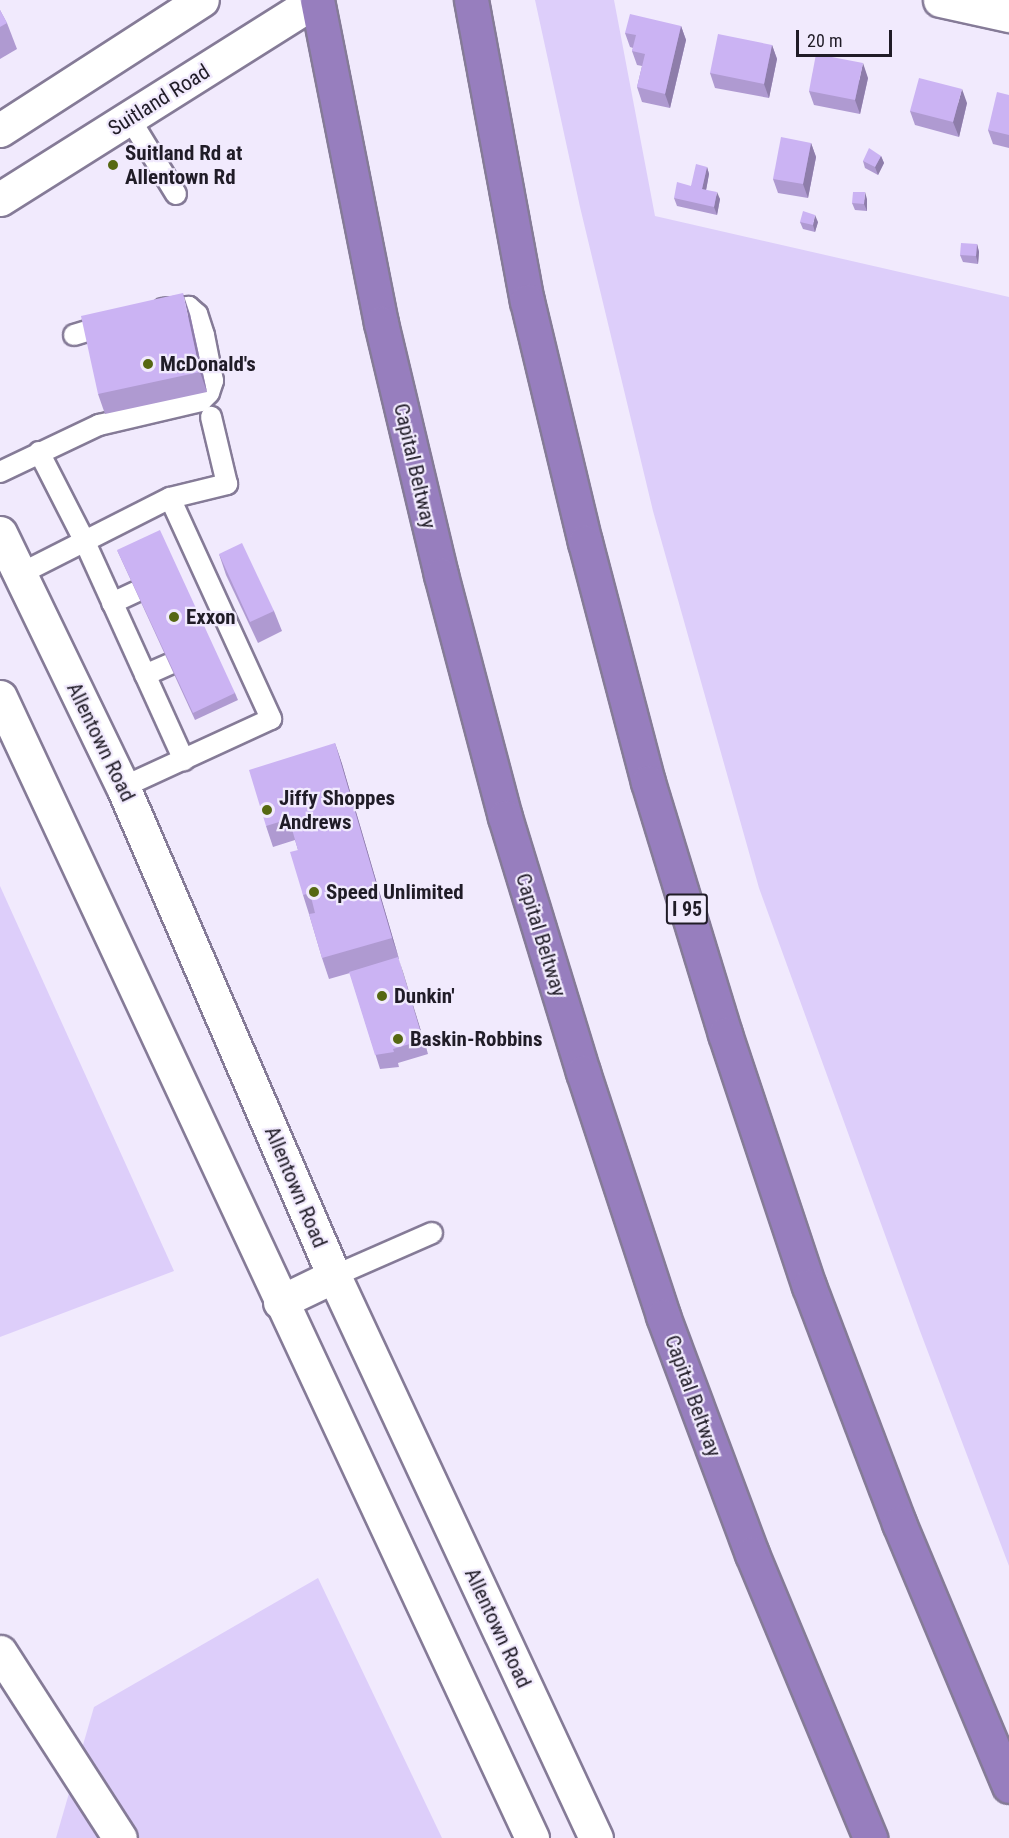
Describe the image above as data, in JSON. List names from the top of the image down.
{
  "streets": {
    "highway": ["Capital Beltway", "I 95"],
    "main road": ["Suitland Road", "Allentown Road"]
  },
  "crossings": [
    ["Suitland Road", "Capital Beltway"]
  ],
  "places": [
    "Suitland Rd at Allentown Rd",
    "McDonald's",
    "Exxon",
    "Jiffy Shoppes Andrews",
    "Speed Unlimited",
    "Dunkin'",
    "Baskin-Robbins"
  ],
  "scale_bar": "20 m"
}
